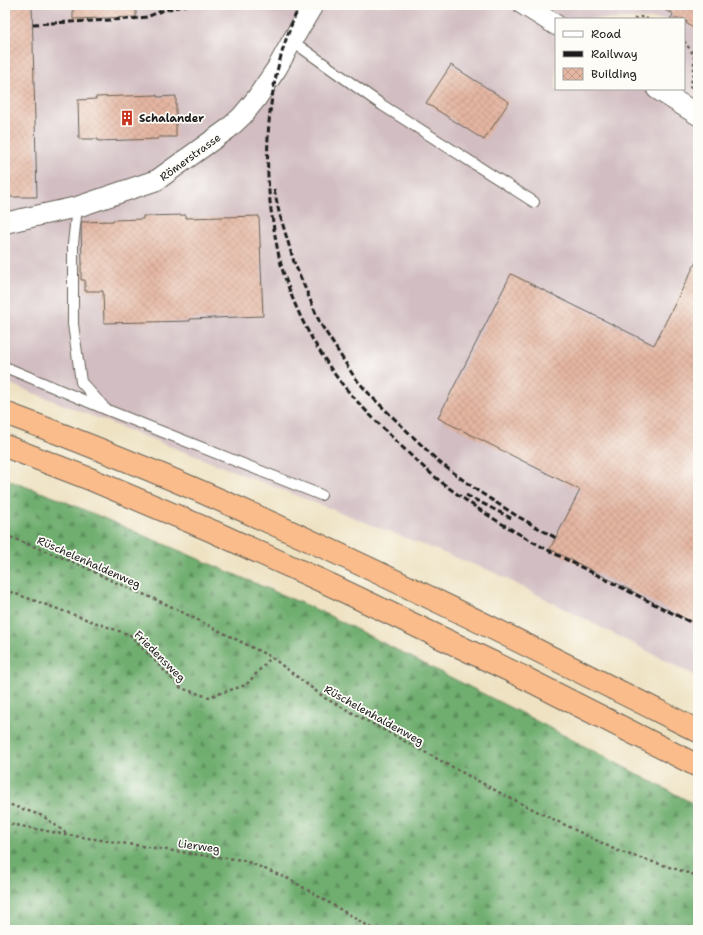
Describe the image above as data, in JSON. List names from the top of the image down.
{
  "streets": {
    "street": ["Römerstrasse"],
    "path": ["Rüschelenhaldenweg", "Friedensweg", "Lierweg"]
  },
  "crossings": [
    ["Rüschelenhaldenweg", "Friedensweg"]
  ],
  "places": {
    "building": ["Schalander"]
  },
  "legend": ["Road", "Railway", "Building"]
}
